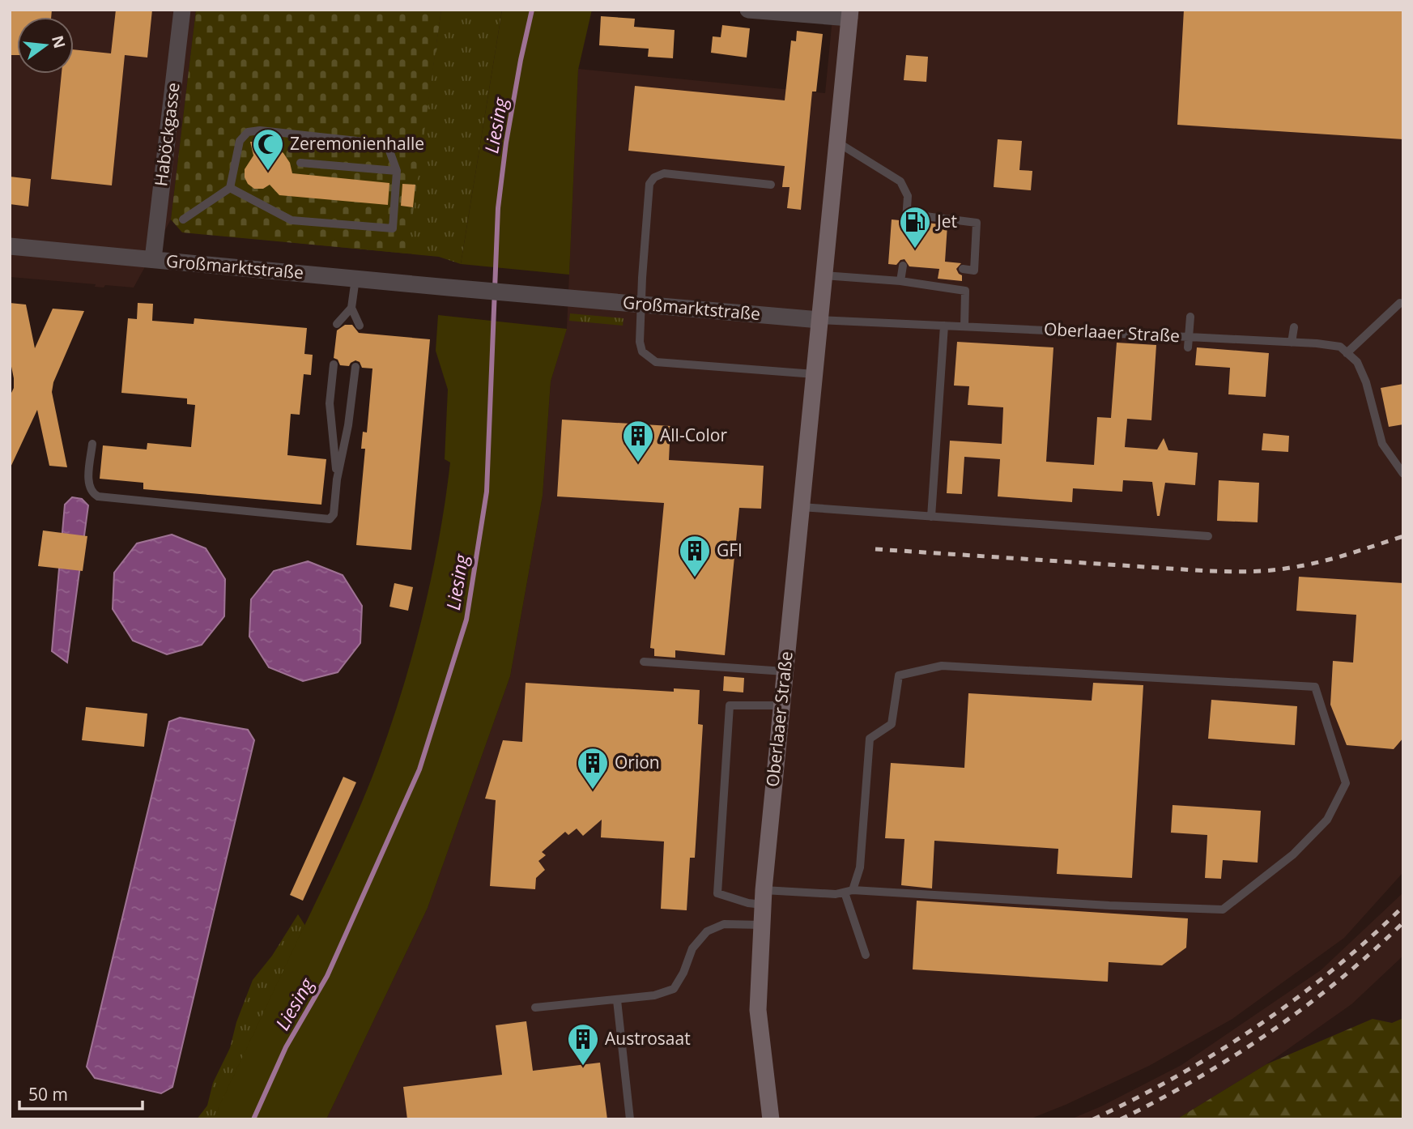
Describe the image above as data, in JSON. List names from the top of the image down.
{
  "streets": {
    "main road": ["Oberlaaer Straße"],
    "street": ["Haböckgasse", "Großmarktstraße"]
  },
  "crossings": [
    ["Haböckgasse", "Großmarktstraße"],
    ["Großmarktstraße", "Oberlaaer Straße"]
  ],
  "water": ["Liesing"],
  "places": {
    "mosque": ["Zeremonienhalle"],
    "fuel station": ["Jet"],
    "building": [
      "All-Color",
      "GFI",
      "Orion",
      "Austrosaat"
    ]
  },
  "scale_bar": "50 m",
  "north": "right"
}
